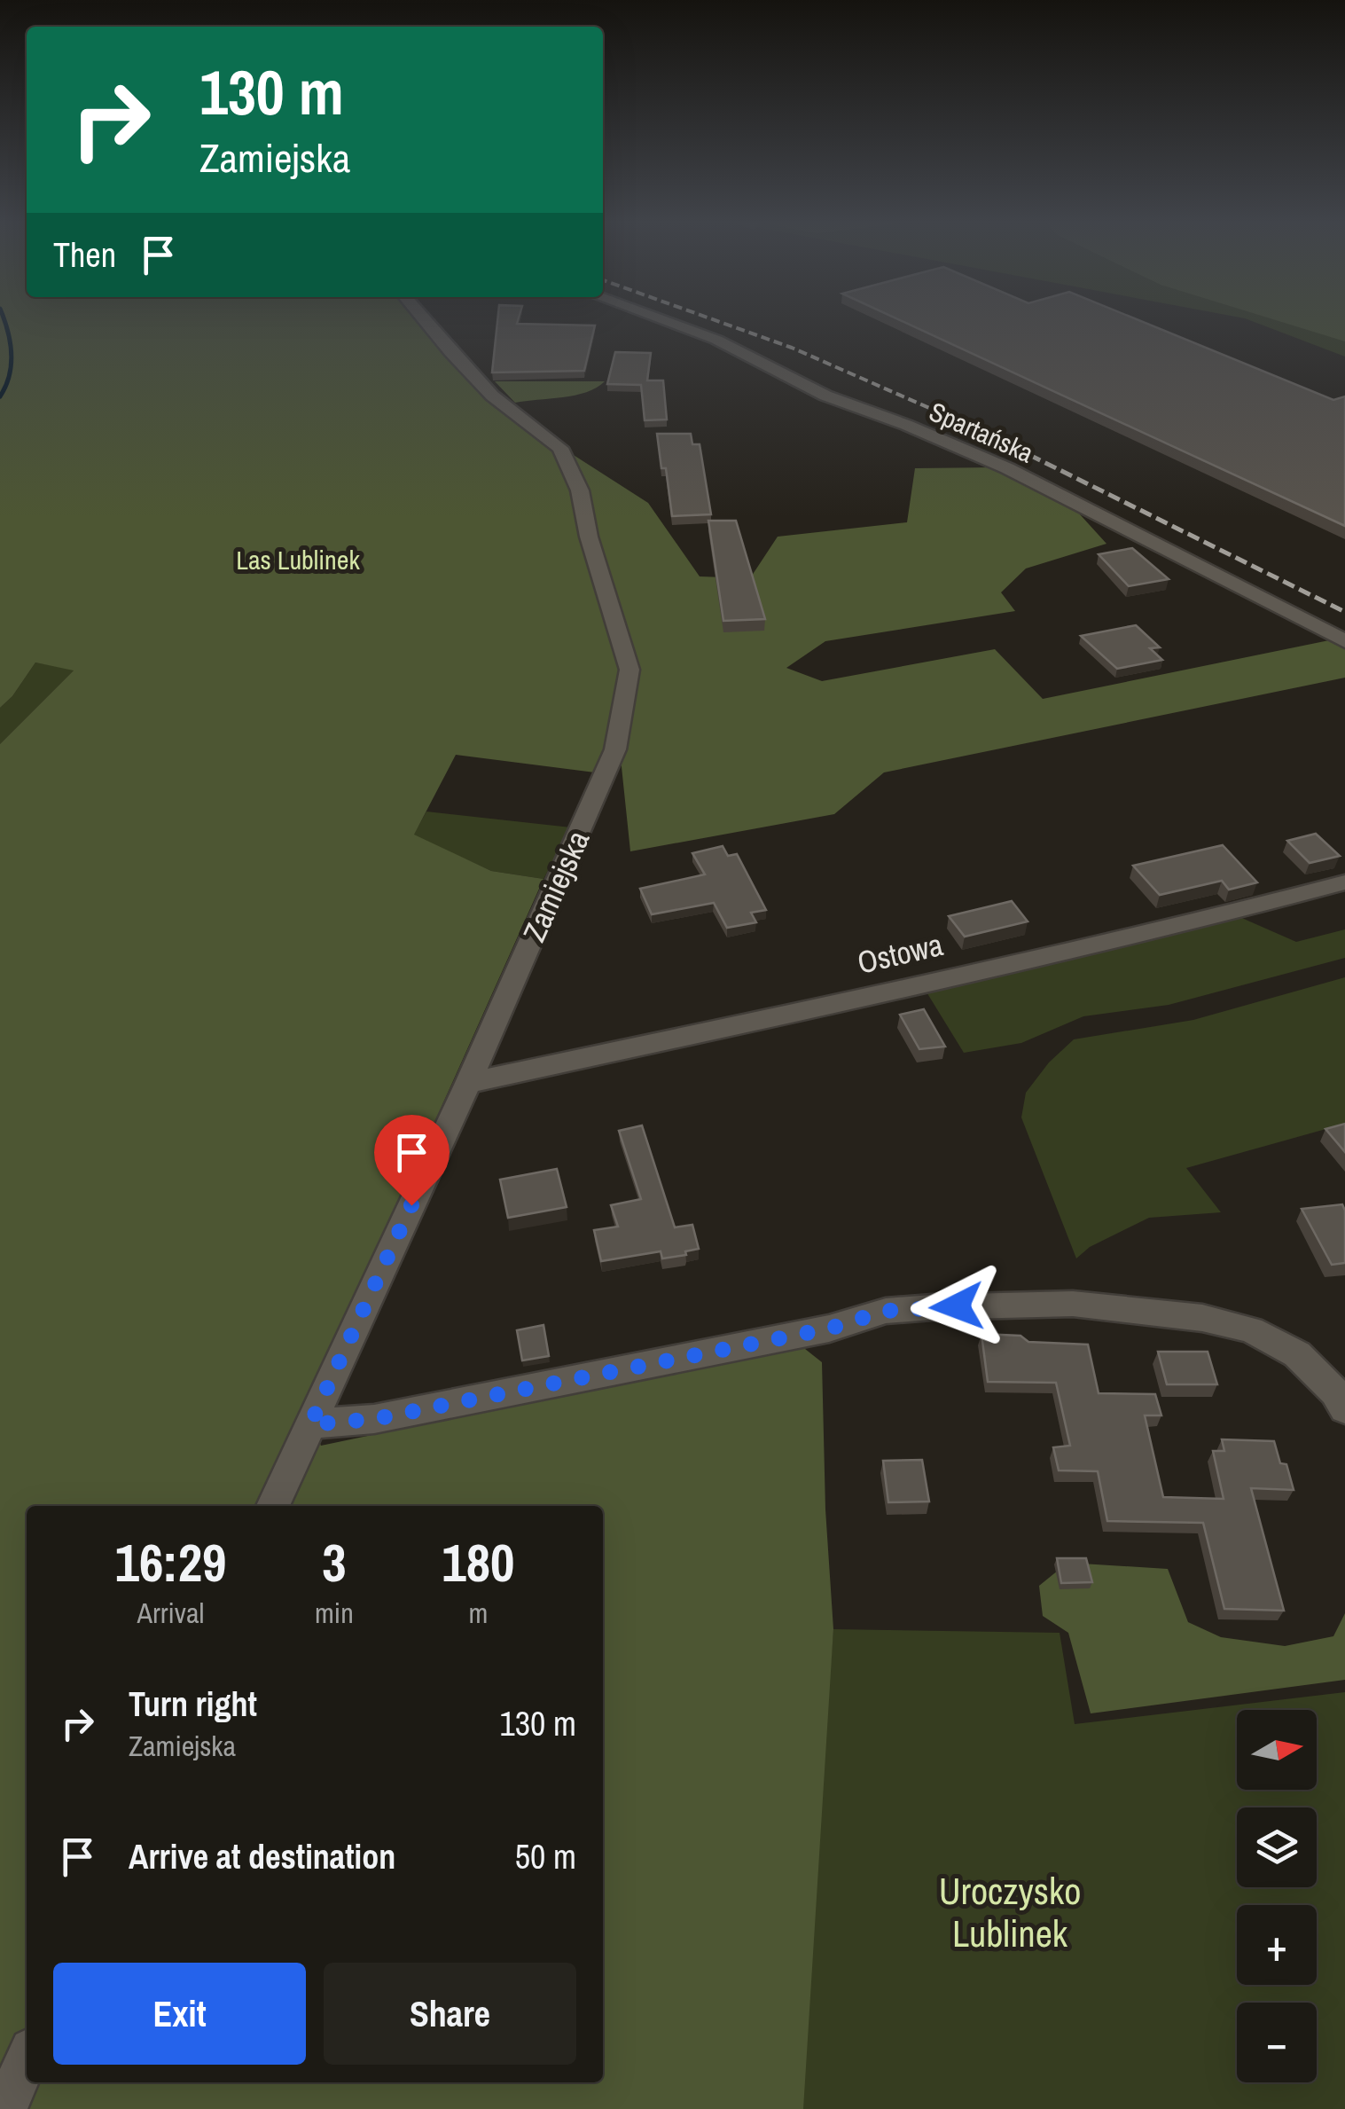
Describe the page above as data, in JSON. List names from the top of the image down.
{
  "streets": {
    "street": ["Spartańska", "Zamiejska", "Ostowa"]
  },
  "crossings": [
    ["Zamiejska", "Ostowa"]
  ],
  "parks": ["Las Lublinek", "Uroczysko Lublinek"],
  "north": "right",
  "page": {
    "turn": ["130 m", "Zamiejska"],
    "then": "Then",
    "eta": [
      "16:29",
      "Arrival",
      "3",
      "min",
      "180",
      "m"
    ],
    "list": [
      {
        "name": "Turn right",
        "note": "Zamiejska",
        "value": "130 m"
      },
      {
        "name": "Arrive at destination",
        "value": "50 m"
      }
    ],
    "map_buttons": ["+", "−"],
    "buttons": ["Exit", "Share"]
  }
}
